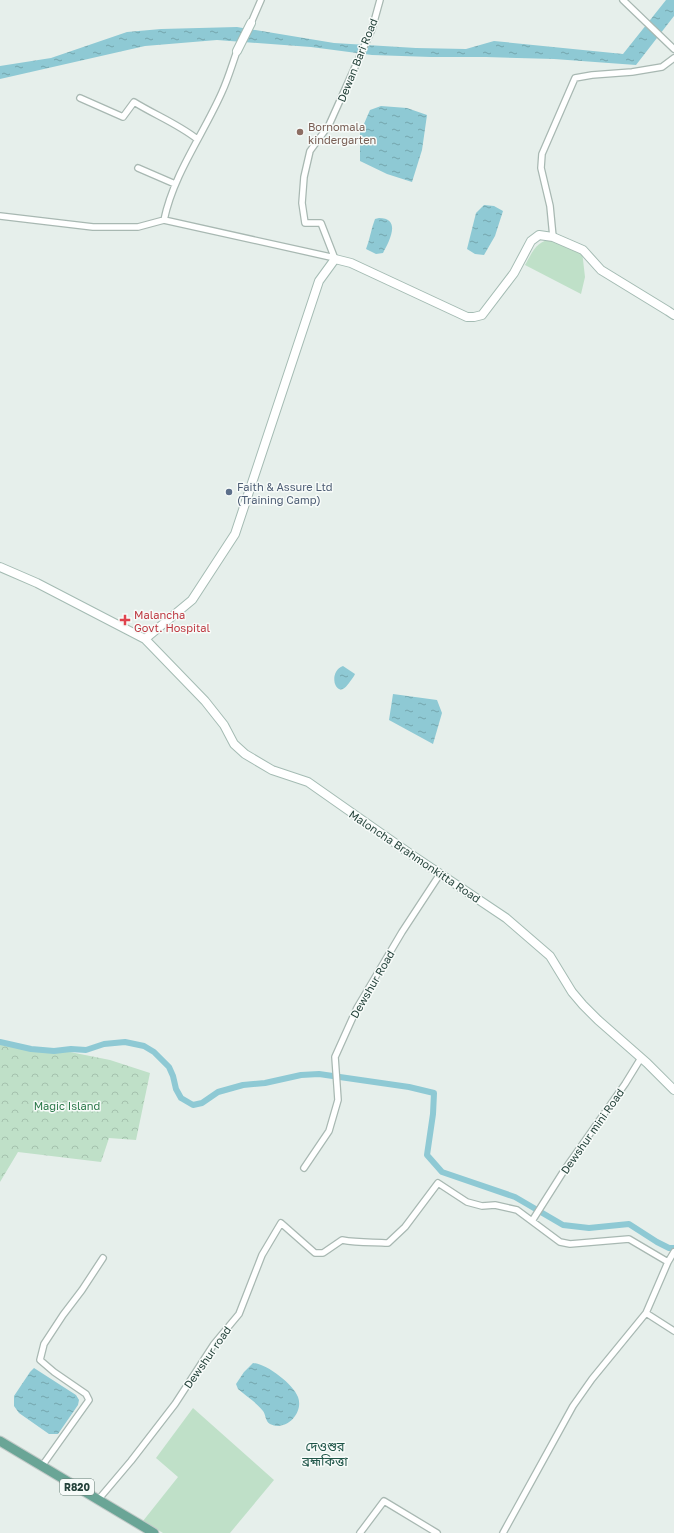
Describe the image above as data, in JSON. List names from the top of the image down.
{
  "streets": {
    "main road": ["Maloncha Brahmonkitta Road", "R820"],
    "street": [
      "Dewan Bari Road",
      "Dewshur Road",
      "Dewshur mini Road",
      "Dewshur road"
    ]
  },
  "crossings": [
    ["Maloncha Brahmonkitta Road", "Dewshur Road"],
    ["Maloncha Brahmonkitta Road", "Dewshur mini Road"],
    ["Dewshur mini Road", "Dewshur road"],
    ["Dewshur road", "R820"]
  ],
  "districts": ["দেওশুর ব্রহ্মকিত্তা"],
  "parks": ["Magic Island"],
  "places": {
    "other": ["Bornomala kindergarten", "Faith & Assure Ltd (Training Camp)"],
    "health": ["Malancha Govt. Hospital"]
  }
}
